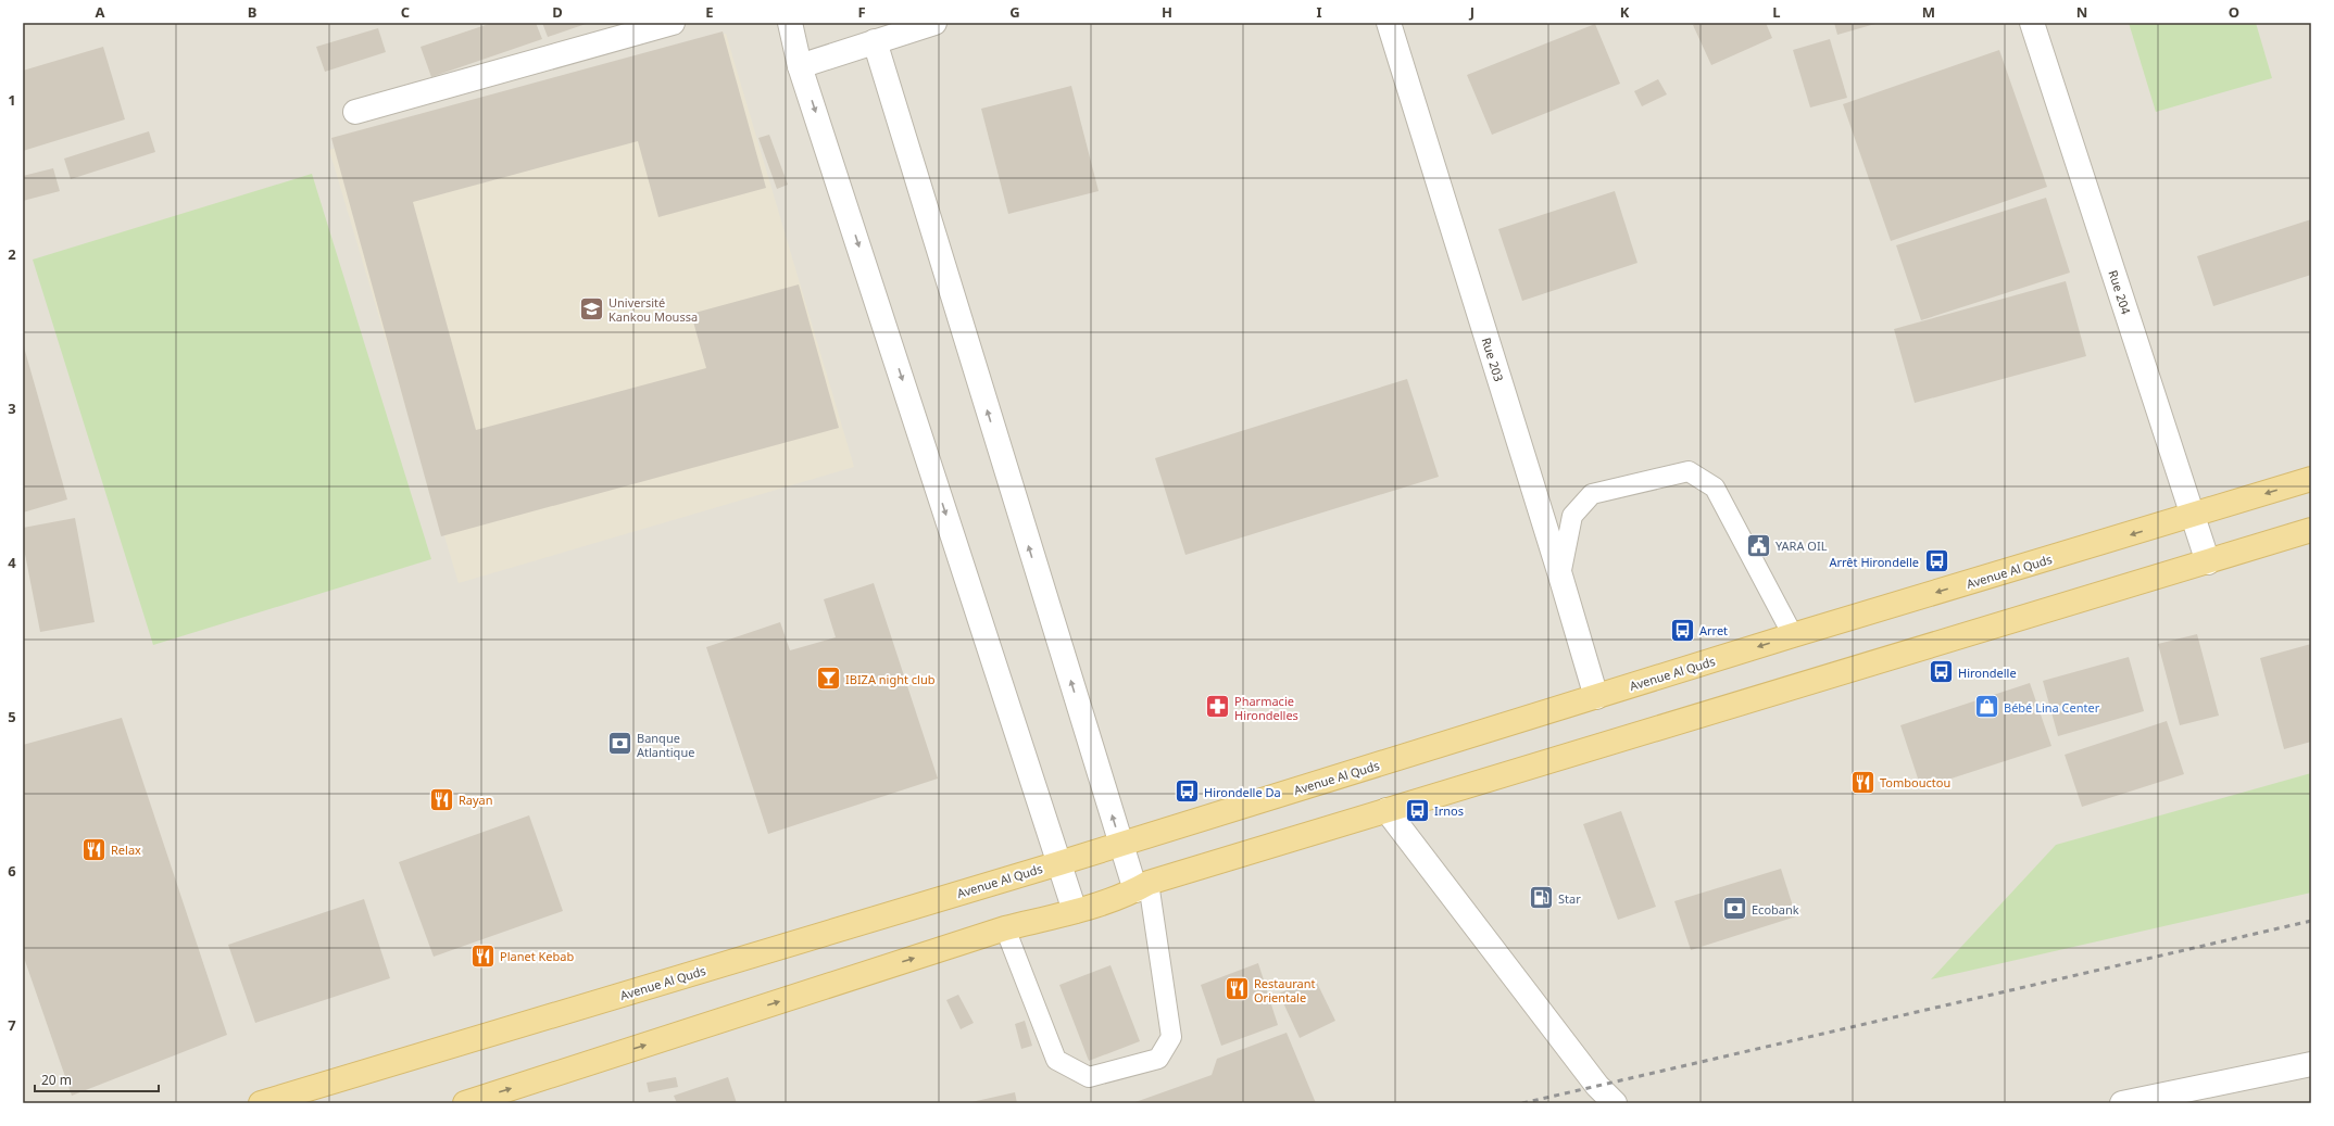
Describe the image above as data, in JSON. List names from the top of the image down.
{
  "streets": {
    "main road": ["Avenue Al Quds"],
    "street": ["Rue 204", "Rue 203"]
  },
  "crossings": [
    ["Rue 204", "Avenue Al Quds"],
    ["Rue 203", "Avenue Al Quds"]
  ],
  "places": {
    "school or university": ["Université Kankou Moussa"],
    "public building": ["YARA OIL"],
    "bus stop": [
      "Arrêt Hirondelle",
      "Arret",
      "Hirondelle",
      "Hirondelle Da",
      "Irnos"
    ],
    "bar": ["IBIZA night club"],
    "pharmacy": ["Pharmacie Hirondelles"],
    "shop": ["Bébé Lina Center"],
    "bank": ["Banque Atlantique", "Ecobank"],
    "restaurant": [
      "Tombouctou",
      "Rayan",
      "Relax",
      "Planet Kebab",
      "Restaurant Orientale"
    ],
    "fuel station": ["Star"]
  },
  "scale_bar": "20 m",
  "grid": {
    "columns": [
      "A",
      "B",
      "C",
      "D",
      "E",
      "F",
      "G",
      "H",
      "I",
      "J",
      "K",
      "L",
      "M",
      "N",
      "O"
    ],
    "rows": [
      "1",
      "2",
      "3",
      "4",
      "5",
      "6",
      "7"
    ]
  }
}
